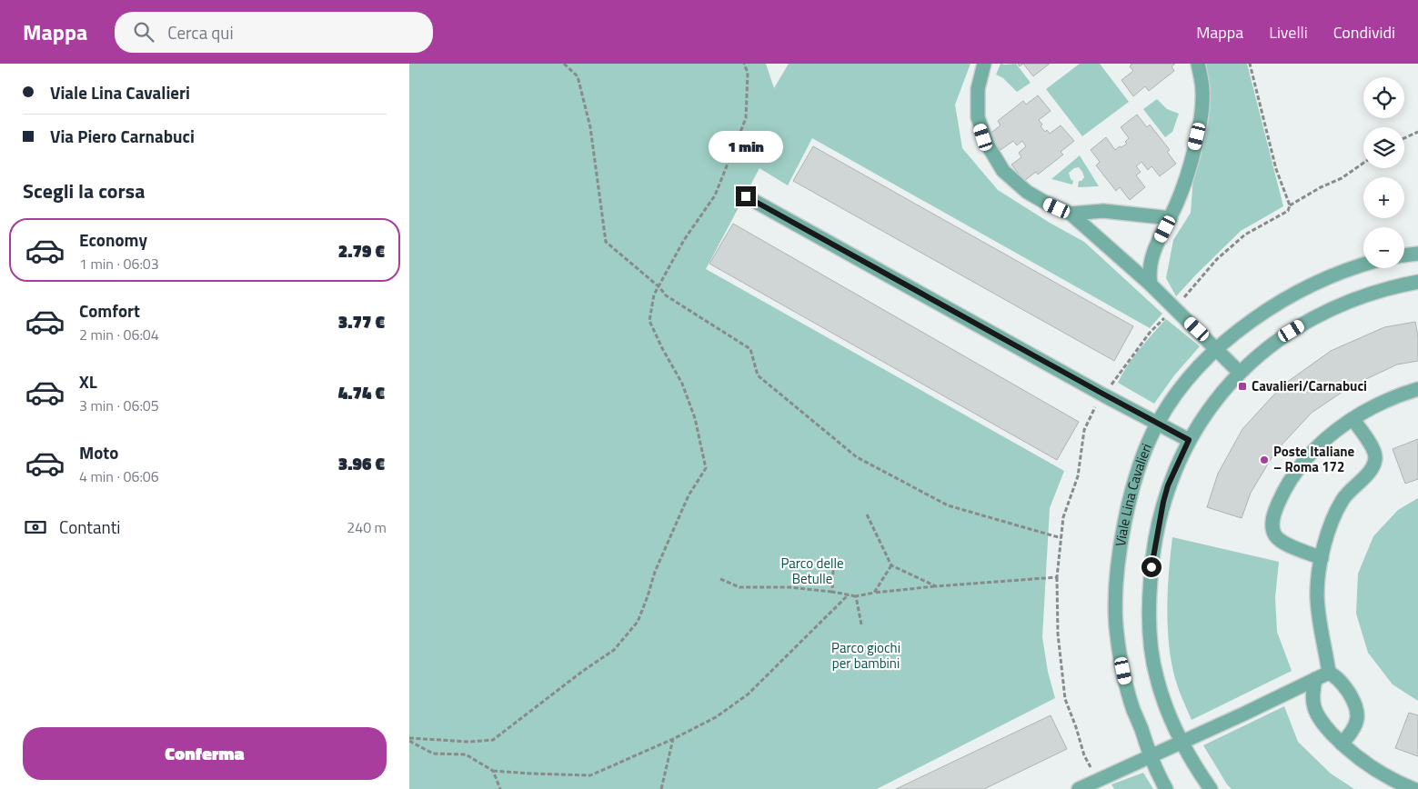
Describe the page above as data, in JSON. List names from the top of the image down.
{
  "streets": {
    "street": ["Viale Lina Cavalieri"]
  },
  "parks": ["Parco delle Betulle", "Parco giochi per bambini"],
  "places": {
    "transit": ["Cavalieri/Carnabuci"],
    "other": ["Poste Italiane – Roma 172"]
  },
  "page": {
    "header": "Mappa",
    "search": "Cerca qui",
    "nav": ["Mappa", "Livelli", "Condividi"],
    "banner": ["Viale Lina Cavalieri", "Via Piero Carnabuci"],
    "map_buttons": ["+", "−"],
    "bubble": "1 min",
    "heading": "Scegli la corsa",
    "list": [
      {
        "name": "Economy",
        "note": "1 min · 06:03",
        "value": "2.79 €"
      },
      {
        "name": "Comfort",
        "note": "2 min · 06:04",
        "value": "3.77 €"
      },
      {
        "name": "XL",
        "note": "3 min · 06:05",
        "value": "4.74 €"
      },
      {
        "name": "Moto",
        "note": "4 min · 06:06",
        "value": "3.96 €"
      }
    ],
    "pay": ["Contanti", "240 m"],
    "buttons": "Conferma"
  }
}
